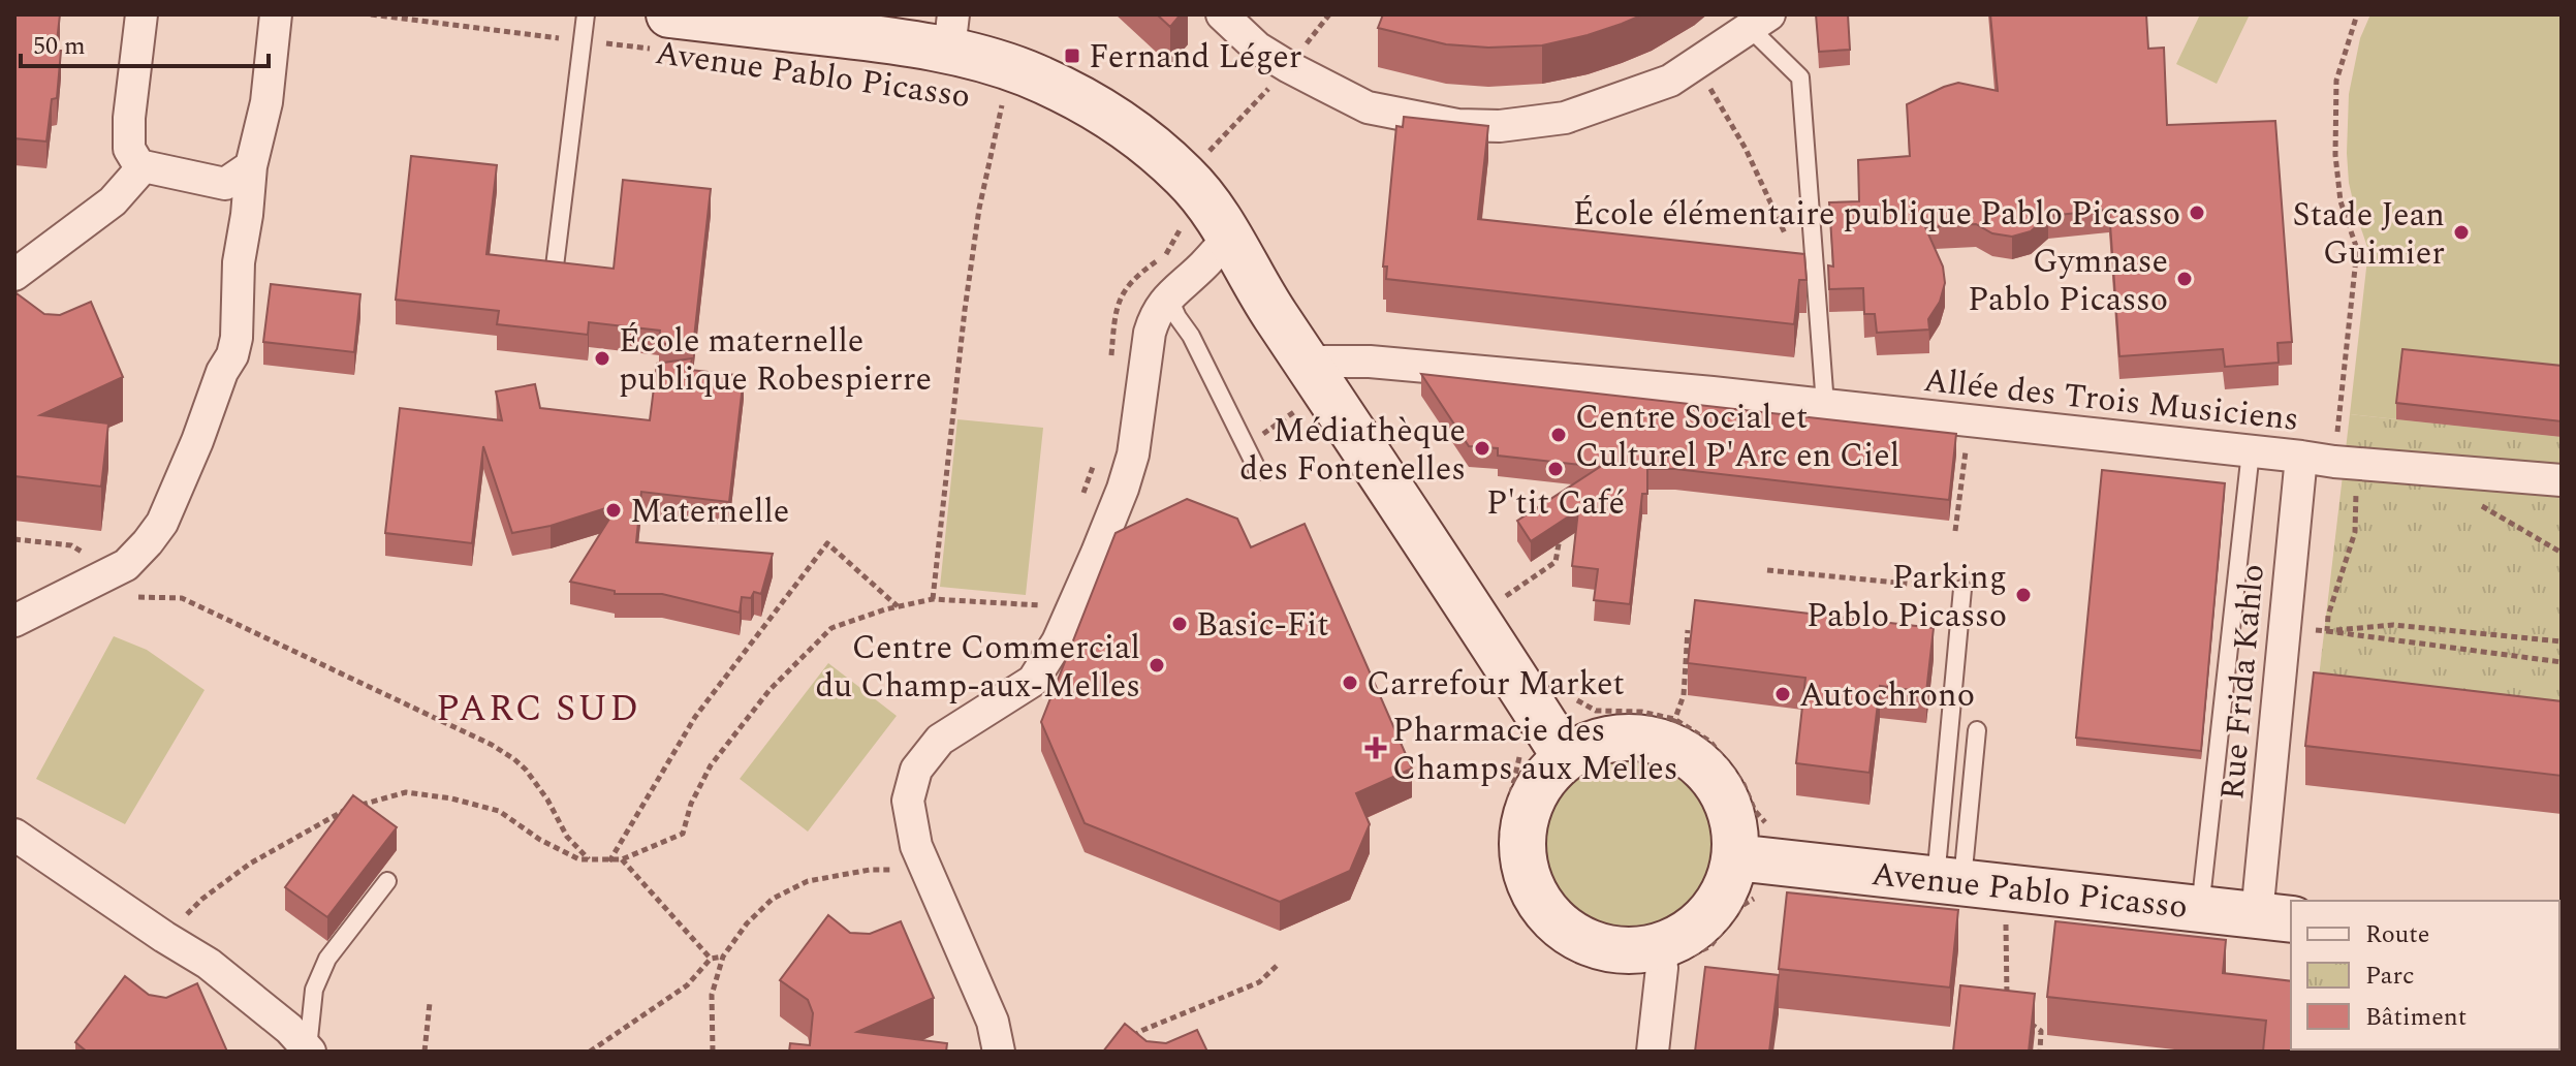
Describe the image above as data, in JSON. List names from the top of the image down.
{
  "streets": {
    "street": ["Avenue Pablo Picasso", "Allée des Trois Musiciens", "Rue Frida Kahlo"]
  },
  "crossings": [
    ["Avenue Pablo Picasso", "Allée des Trois Musiciens"],
    ["Avenue Pablo Picasso", "Rue Frida Kahlo"],
    ["Allée des Trois Musiciens", "Rue Frida Kahlo"]
  ],
  "districts": ["PARC SUD"],
  "places": {
    "transit": ["Fernand Léger"],
    "other": [
      "École élémentaire publique Pablo Picasso",
      "Stade Jean Guimier",
      "Gymnase Pablo Picasso",
      "École maternelle publique Robespierre",
      "Centre Social et Culturel P'Arc en Ciel",
      "Médiathèque des Fontenelles",
      "P'tit Café",
      "Maternelle",
      "Parking Pablo Picasso",
      "Basic-Fit",
      "Centre Commercial du Champ-aux-Melles",
      "Carrefour Market",
      "Autochrono"
    ],
    "health": ["Pharmacie des Champs aux Melles"]
  },
  "legend": ["Route", "Parc", "Bâtiment"],
  "scale_bar": "50 m"
}
